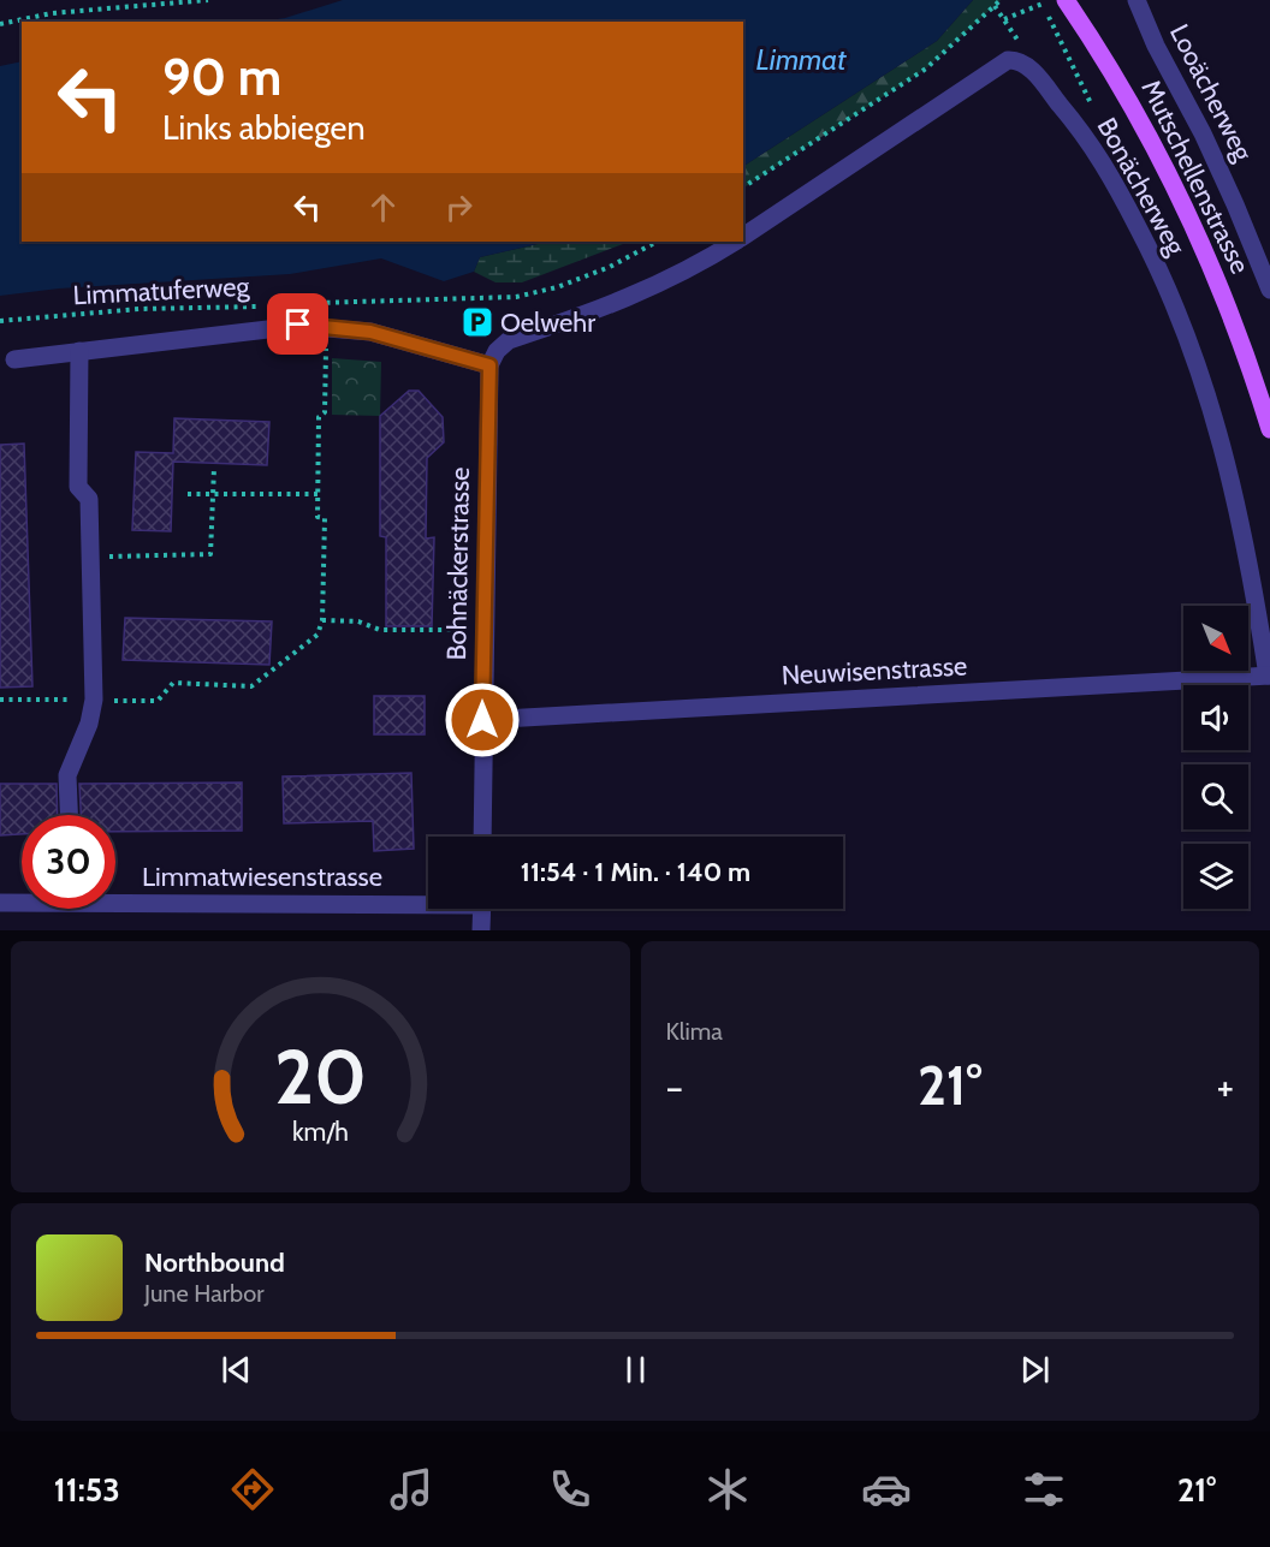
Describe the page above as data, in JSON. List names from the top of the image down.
{
  "streets": {
    "main road": ["Mutschellenstrasse"],
    "street": [
      "Looächerweg",
      "Bonächerweg",
      "Bohnäckerstrasse",
      "Neuwisenstrasse",
      "Limmatwiesenstrasse"
    ],
    "path": ["Limmatuferweg"]
  },
  "crossings": [
    ["Bonächerweg", "Neuwisenstrasse"],
    ["Bohnäckerstrasse", "Neuwisenstrasse"]
  ],
  "water": ["Limmat"],
  "places": {
    "parking": ["Oelwehr"]
  },
  "north": "bottom right",
  "page": {
    "turn": ["90 m", "Links abbiegen"],
    "limit": "30",
    "trip": "11:54 · 1 Min. · 140 m",
    "tile": "Klima",
    "heat": ["−", "21°", "+"],
    "song": ["Northbound", "June Harbor"],
    "tabs": ["11:53", "21°"],
    "gauge": ["20", "km/h"]
  }
}
